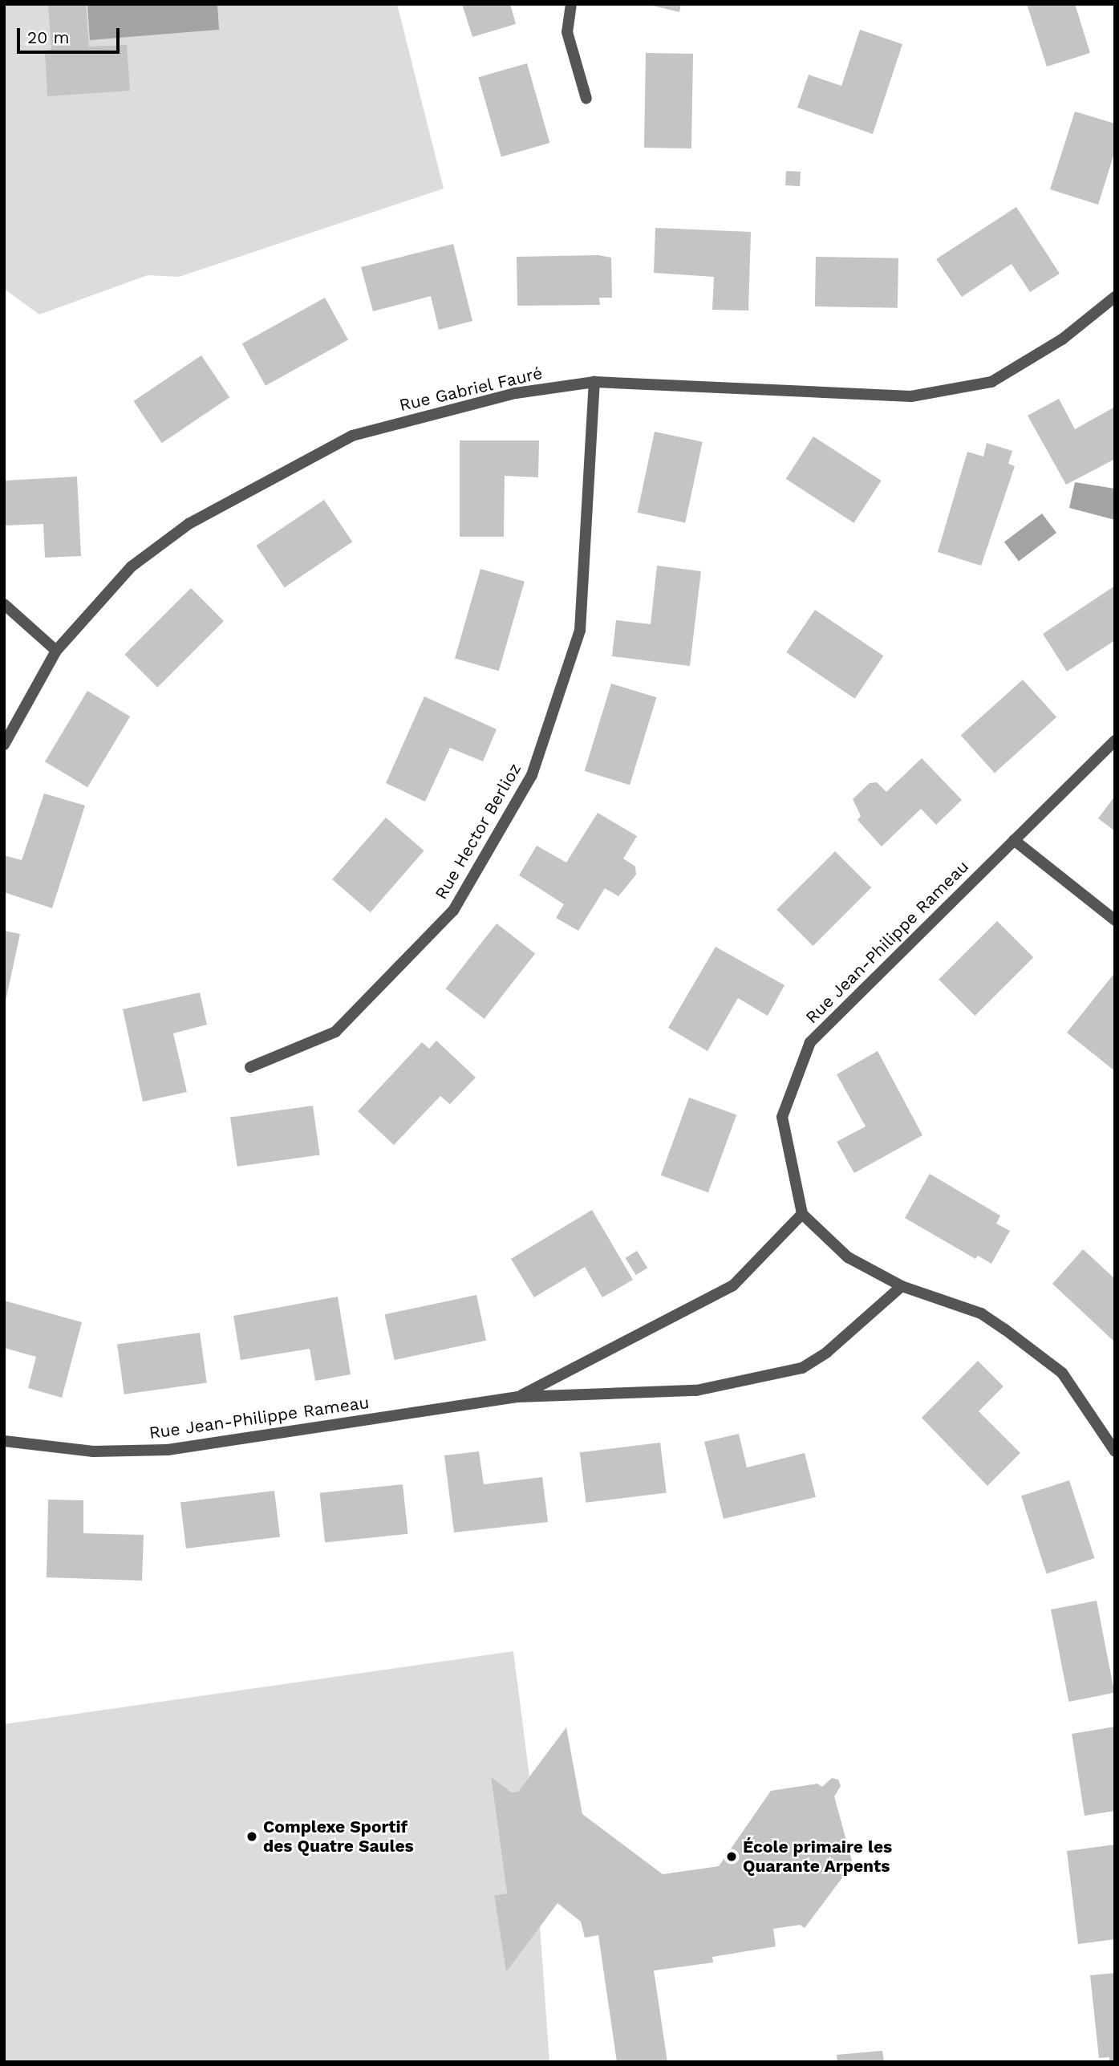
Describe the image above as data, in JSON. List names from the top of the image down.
{
  "streets": {
    "street": ["Rue Gabriel Fauré", "Rue Hector Berlioz", "Rue Jean-Philippe Rameau"]
  },
  "crossings": [
    ["Rue Gabriel Fauré", "Rue Hector Berlioz"]
  ],
  "places": ["Complexe Sportif des Quatre Saules", "École primaire les Quarante Arpents"],
  "scale_bar": "20 m"
}
